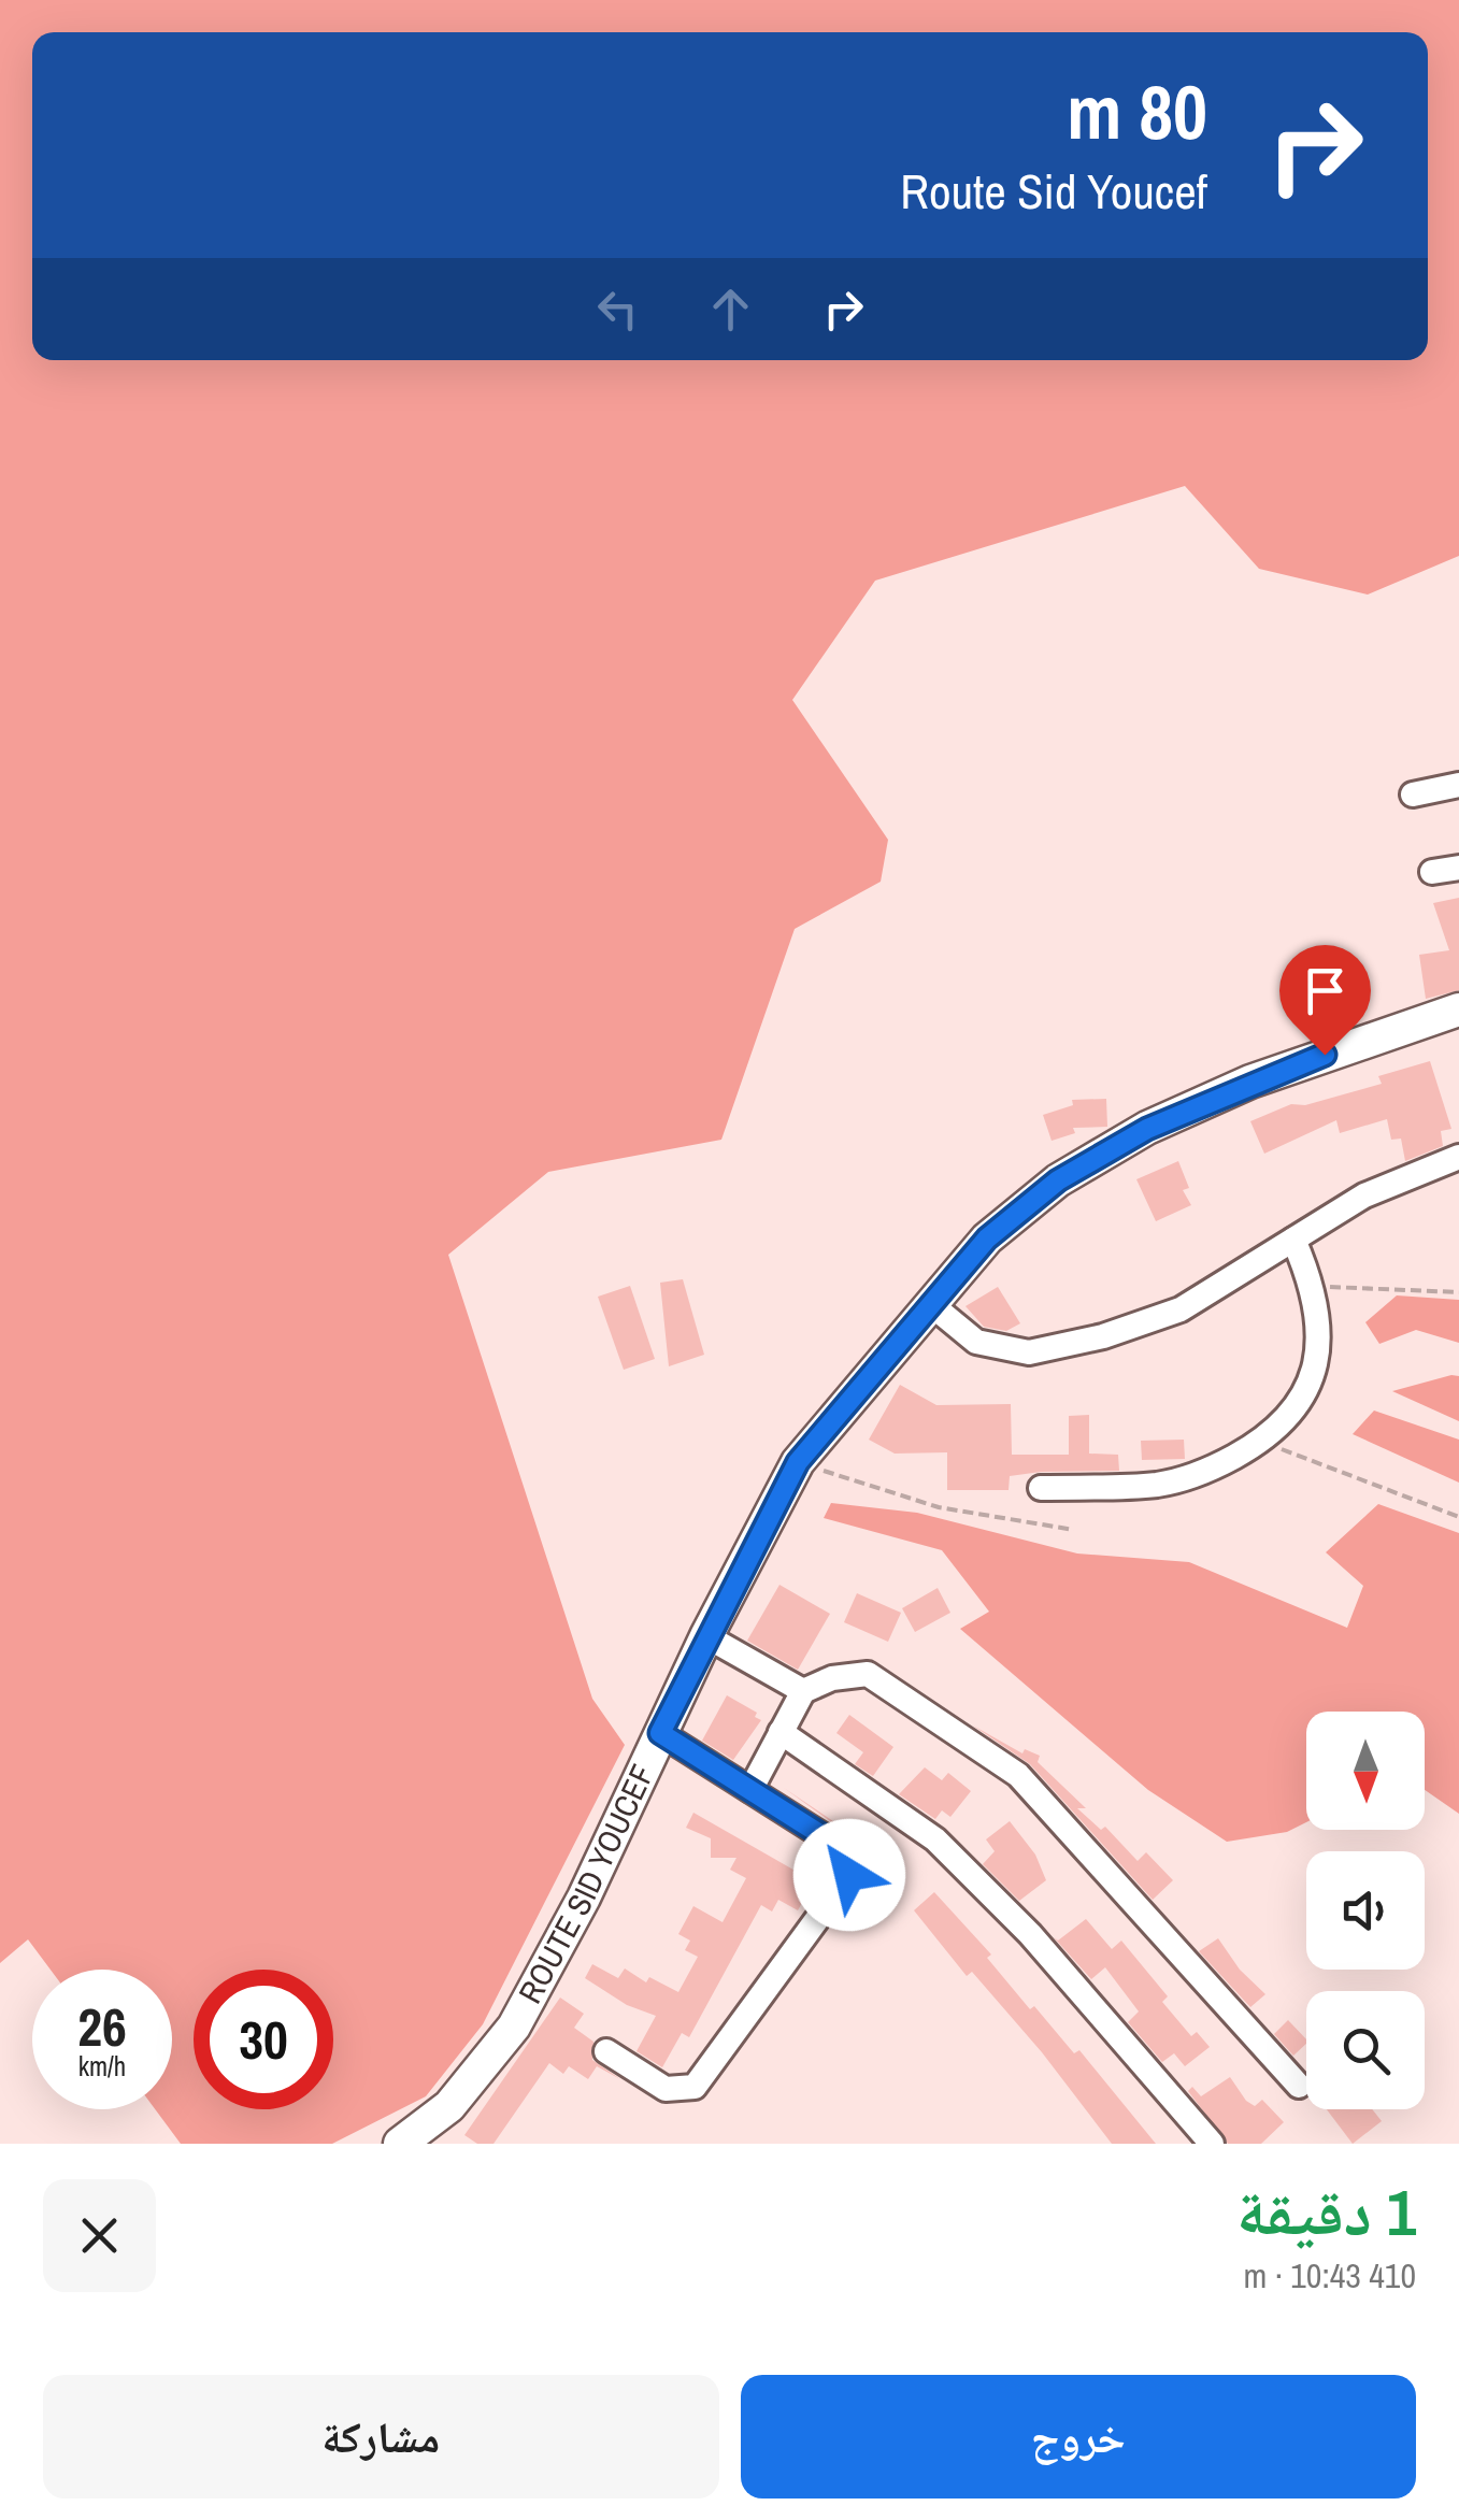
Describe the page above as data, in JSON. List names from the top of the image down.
{
  "streets": {
    "main road": ["ROUTE SID YOUCEF"]
  },
  "north": "bottom",
  "page": {
    "turn": ["80 m", "Route Sid Youcef"],
    "speed": "26 km/h",
    "limit": "30",
    "heading": ["1 دقيقة", "410 m · 10:43"],
    "buttons": ["خروج", "مشاركة"]
  }
}
